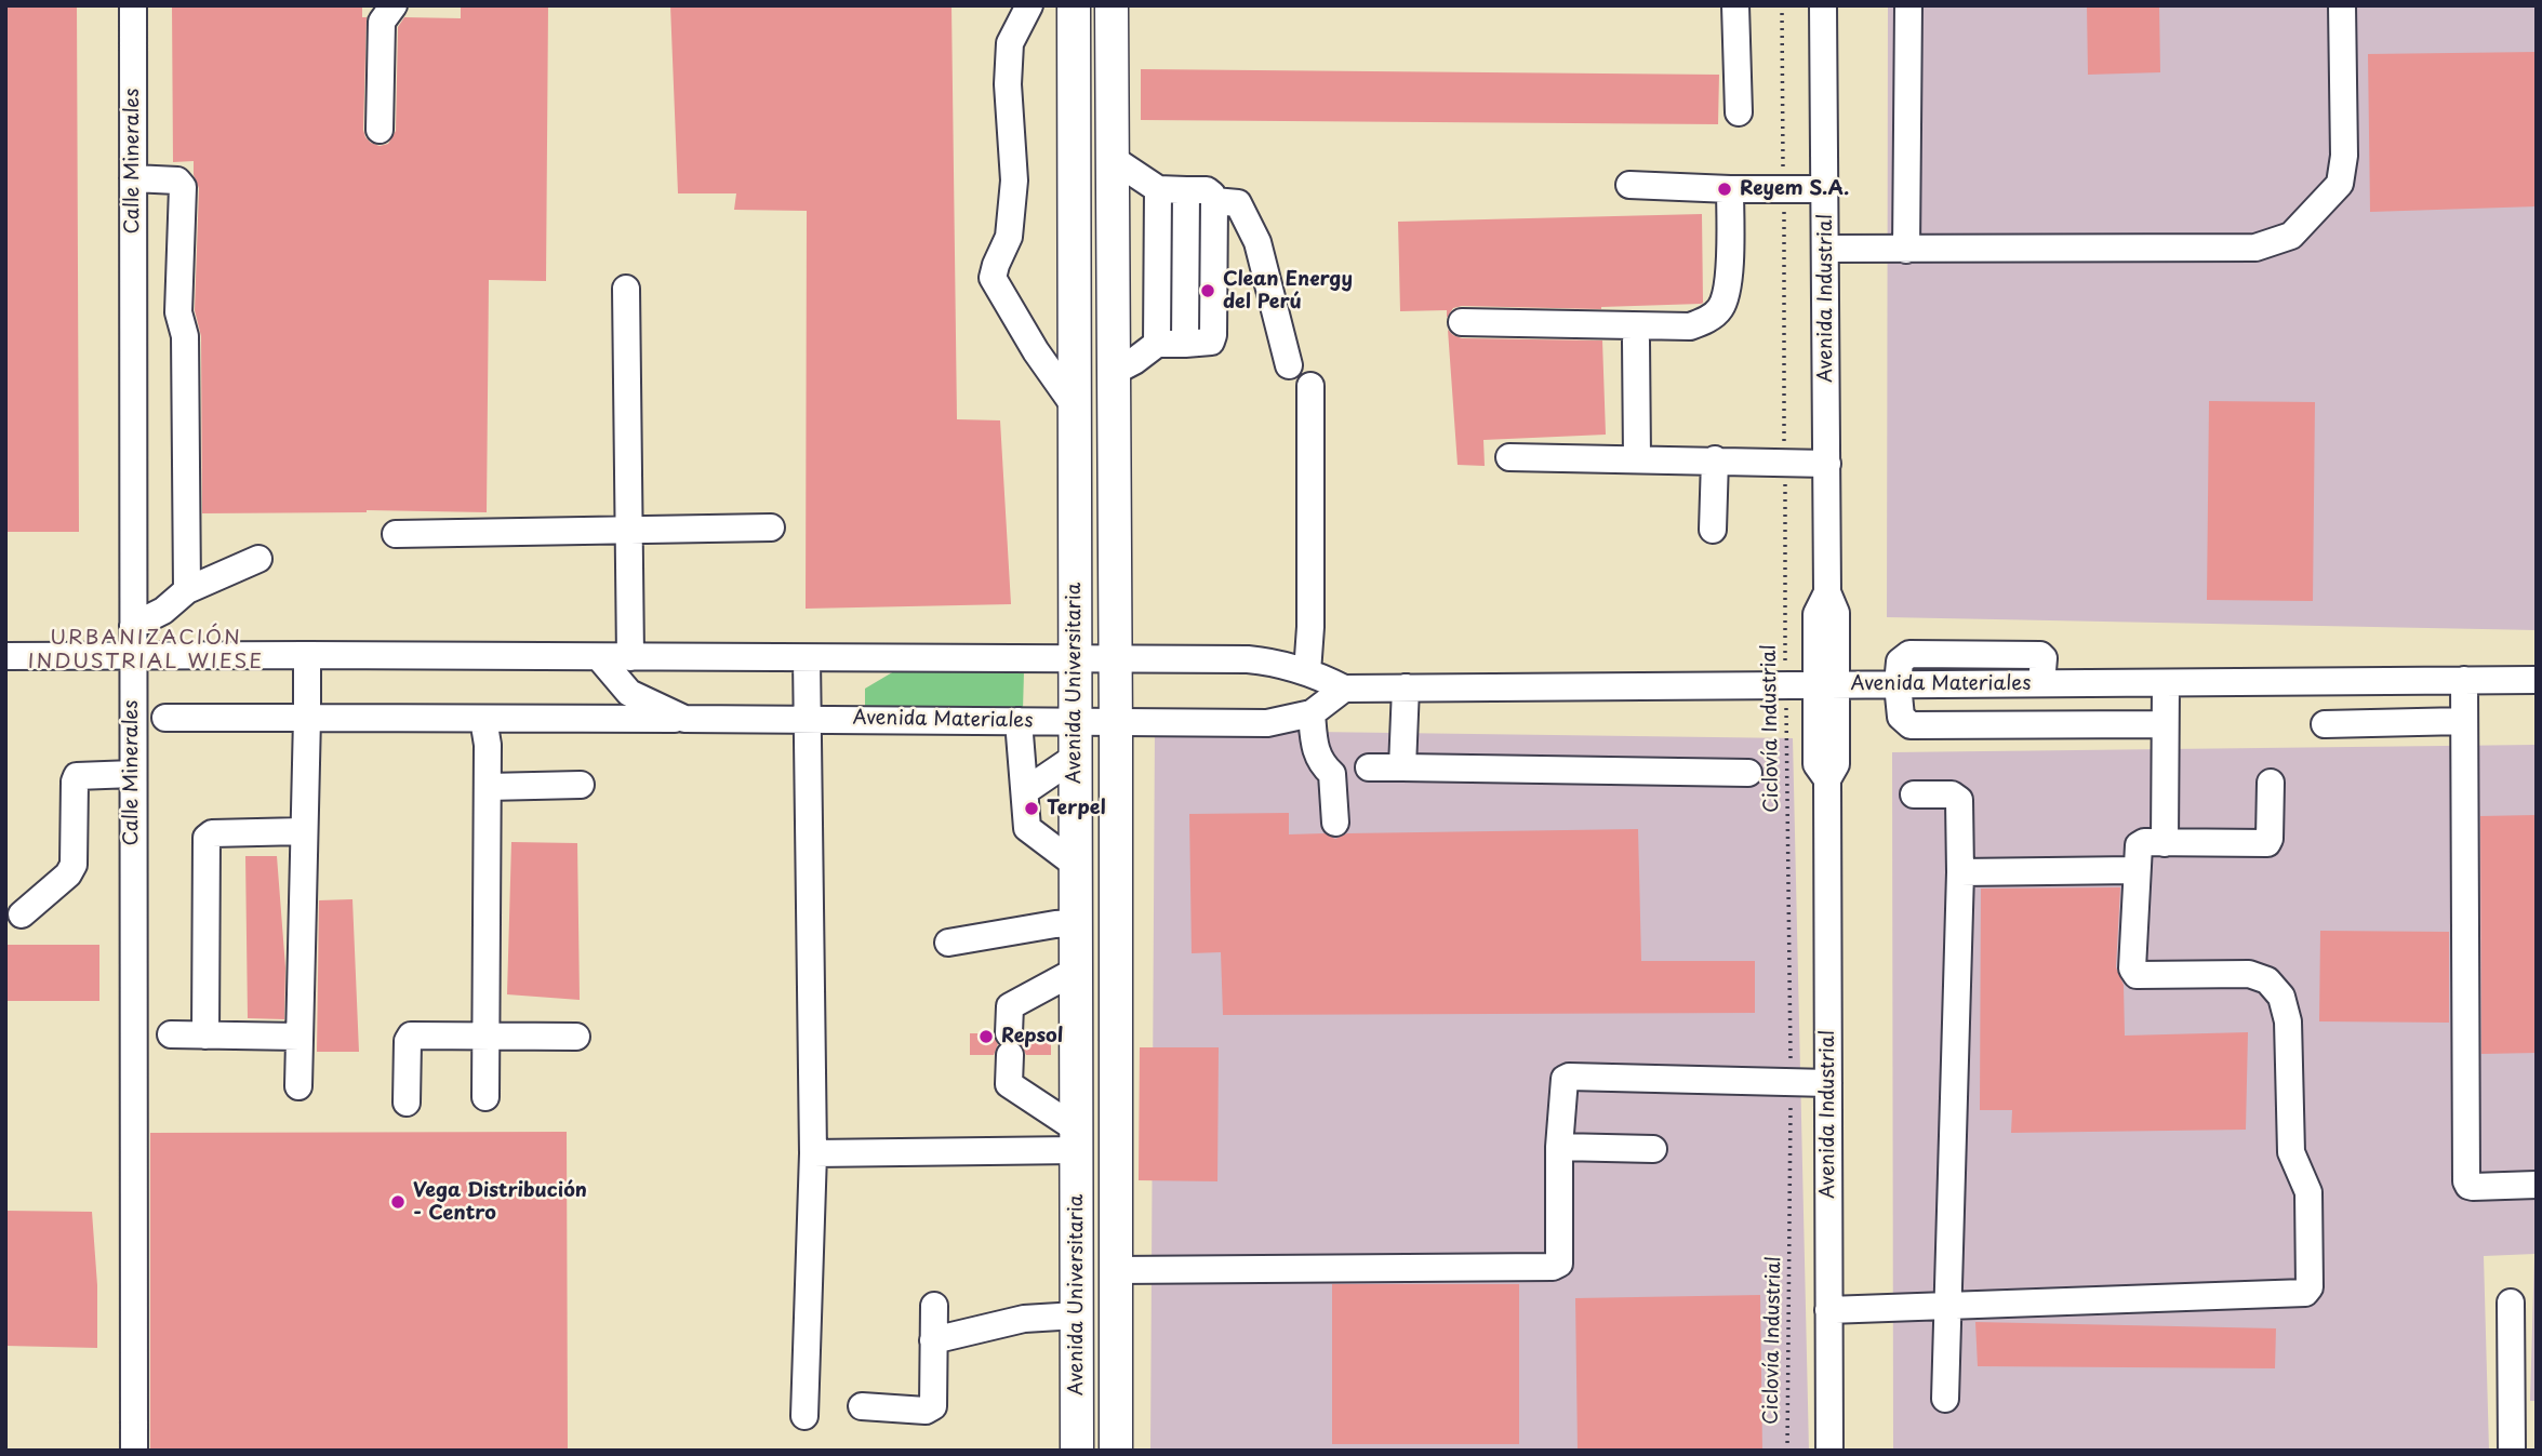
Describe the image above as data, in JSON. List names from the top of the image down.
{
  "streets": {
    "main road": ["Avenida Universitaria"],
    "street": ["Calle Minerales", "Avenida Industrial", "Avenida Materiales"],
    "path": ["Ciclovía Industrial"]
  },
  "crossings": [
    ["Calle Minerales", "Avenida Materiales"],
    ["Avenida Industrial", "Avenida Materiales"],
    ["Avenida Universitaria", "Avenida Materiales"],
    ["Avenida Materiales", "Ciclovía Industrial"]
  ],
  "districts": ["URBANIZACIÓN INDUSTRIAL WIESE"],
  "places": [
    "Reyem S.A.",
    "Clean Energy del Perú",
    "Terpel",
    "Repsol",
    "Vega Distribución - Centro"
  ]
}
